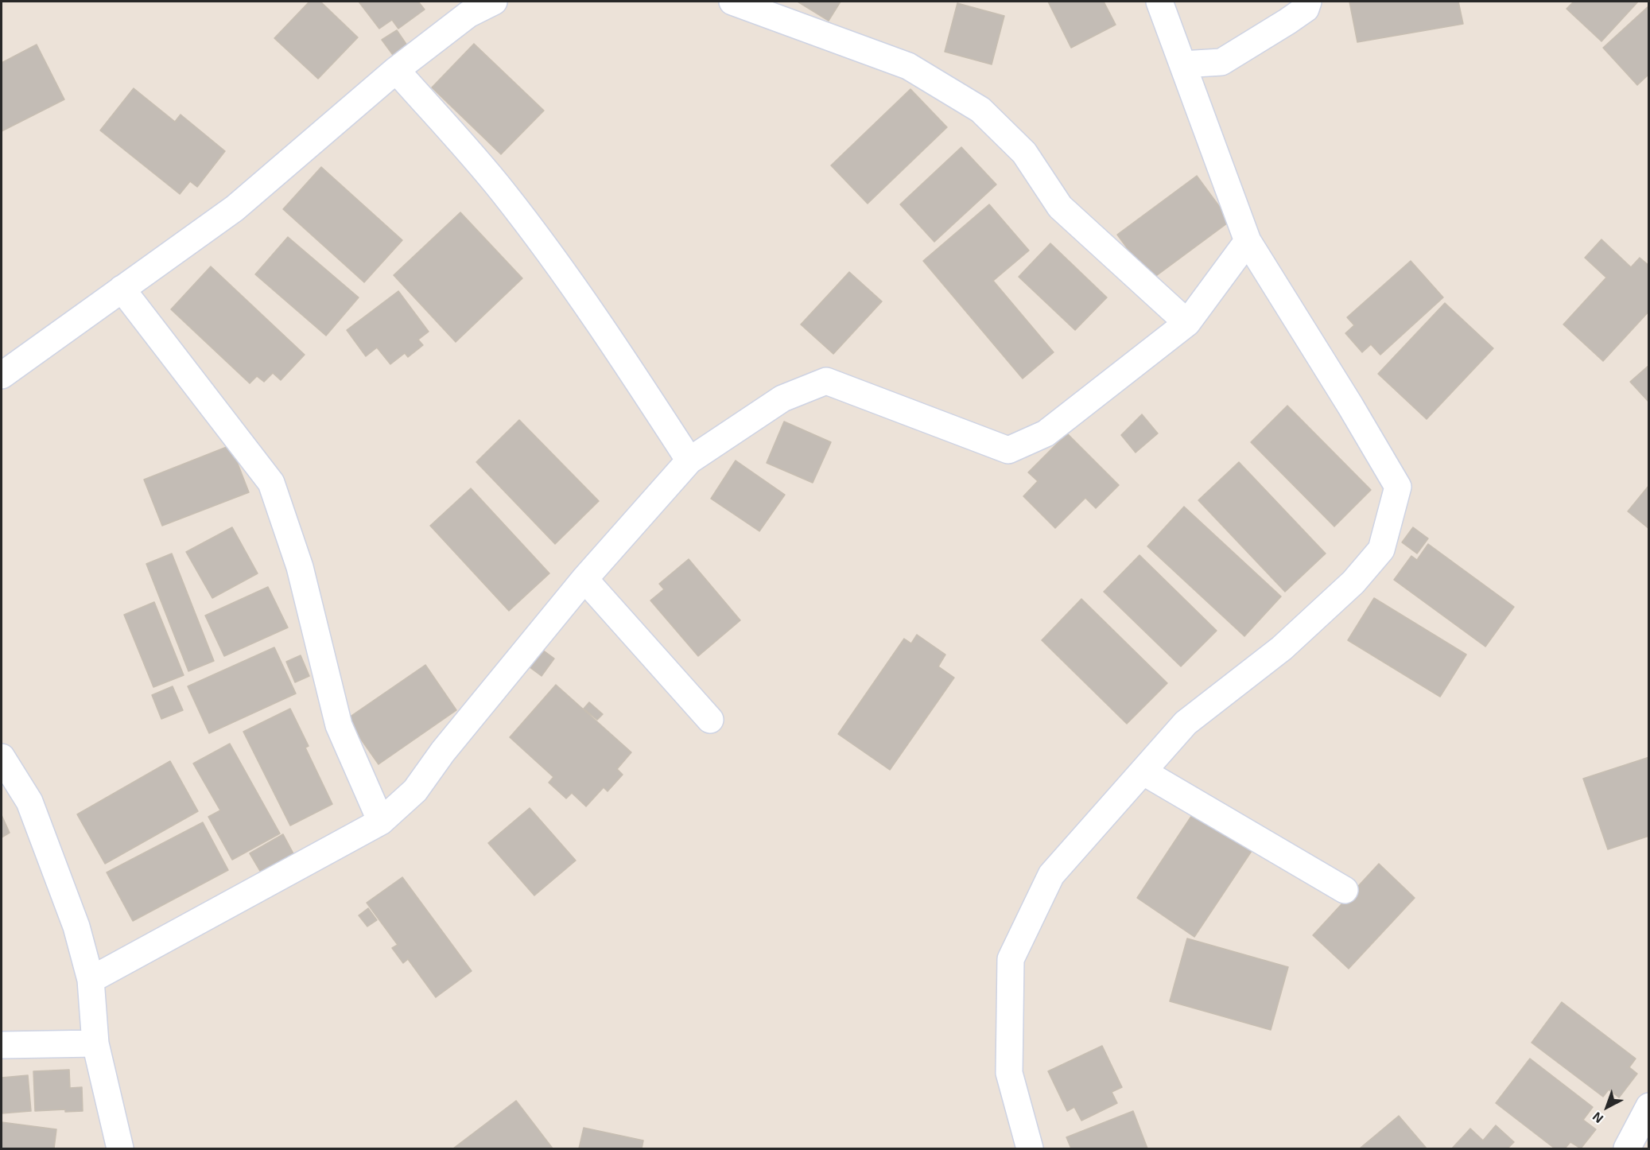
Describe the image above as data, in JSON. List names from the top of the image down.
{
  "north": "bottom left"
}
